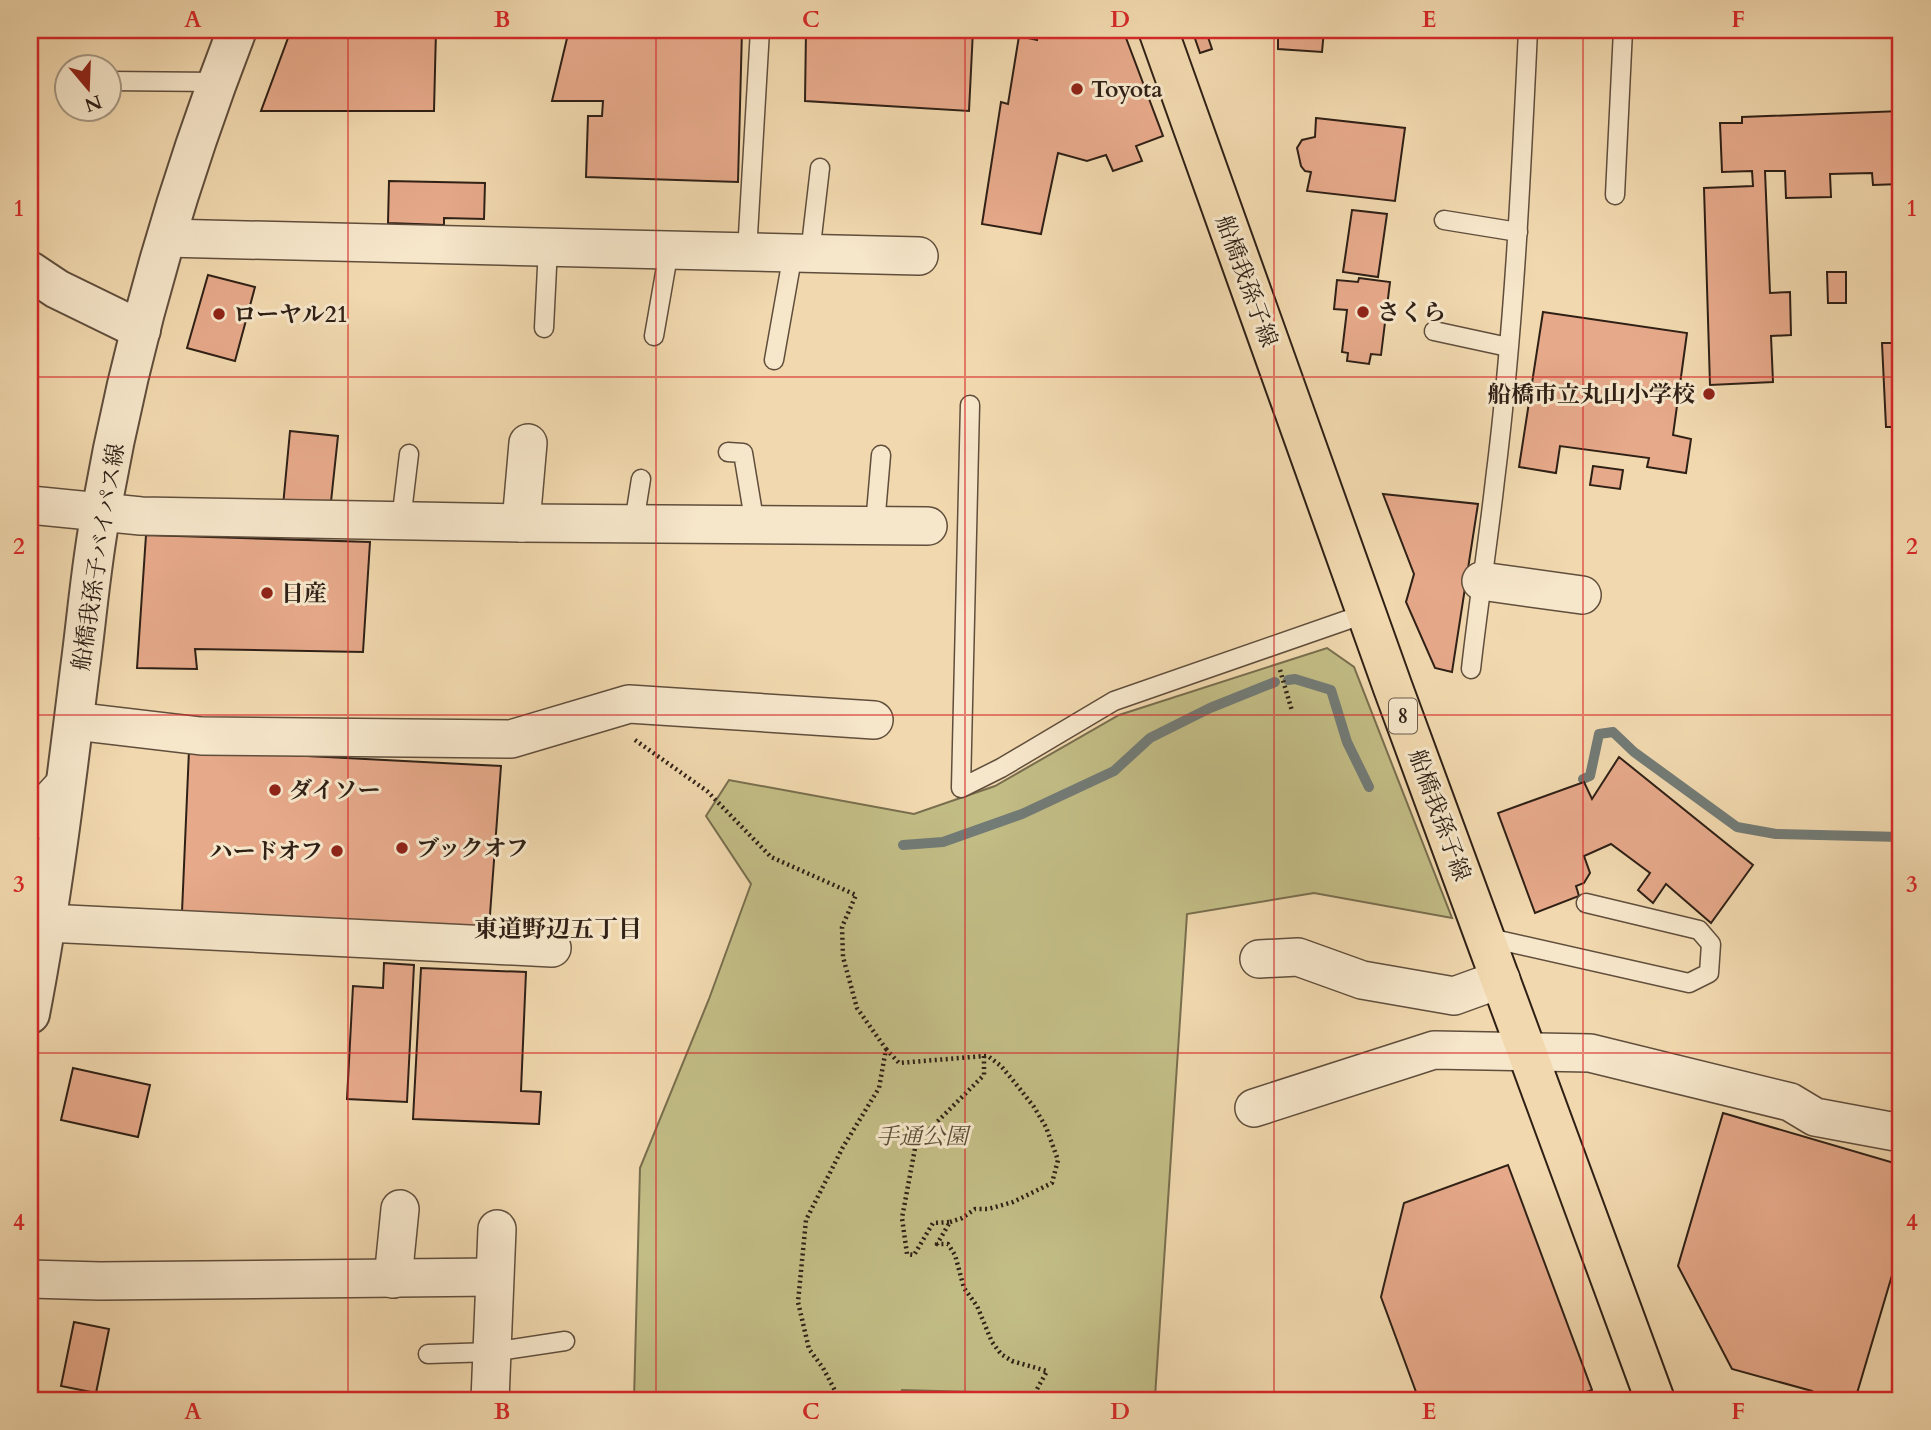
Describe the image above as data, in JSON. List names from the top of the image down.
{
  "streets": {
    "main road": ["船橋我孫子線", "8"],
    "street": ["船橋我孫子バイパス線"]
  },
  "districts": ["東道野辺五丁目"],
  "parks": ["手通公園"],
  "places": [
    "Toyota",
    "さくら",
    "ローヤル21",
    "船橋市立丸山小学校",
    "日産",
    "ダイソー",
    "ブックオフ",
    "ハードオフ"
  ],
  "north": "bottom",
  "grid": {
    "columns": [
      "A",
      "B",
      "C",
      "D",
      "E",
      "F"
    ],
    "rows": [
      "1",
      "2",
      "3",
      "4"
    ]
  }
}
